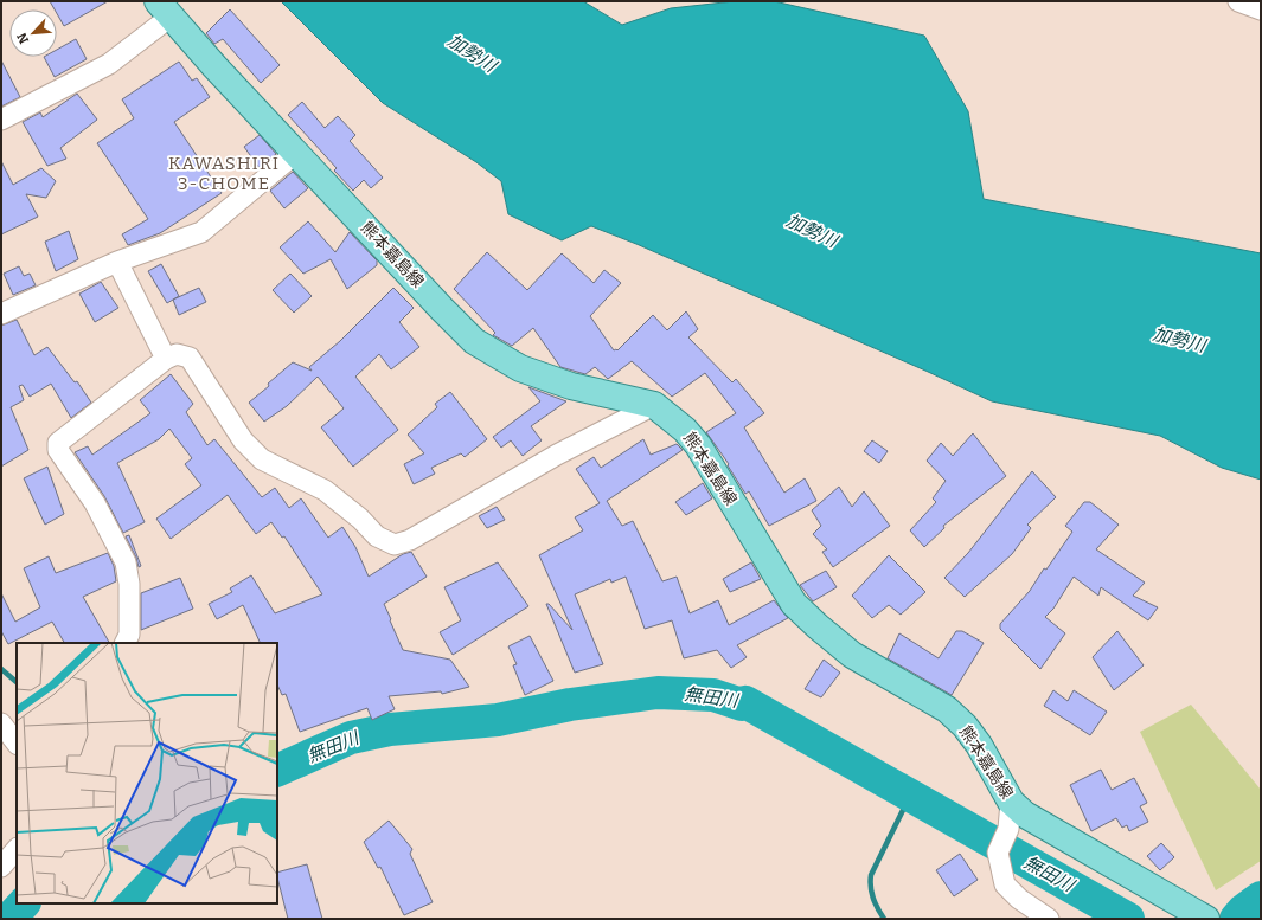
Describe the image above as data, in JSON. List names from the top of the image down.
{
  "streets": {
    "main road": ["熊本嘉島線"]
  },
  "districts": ["KAWASHIRI 3-CHOME"],
  "water": ["加勢川", "無田川"],
  "north": "bottom left"
}
